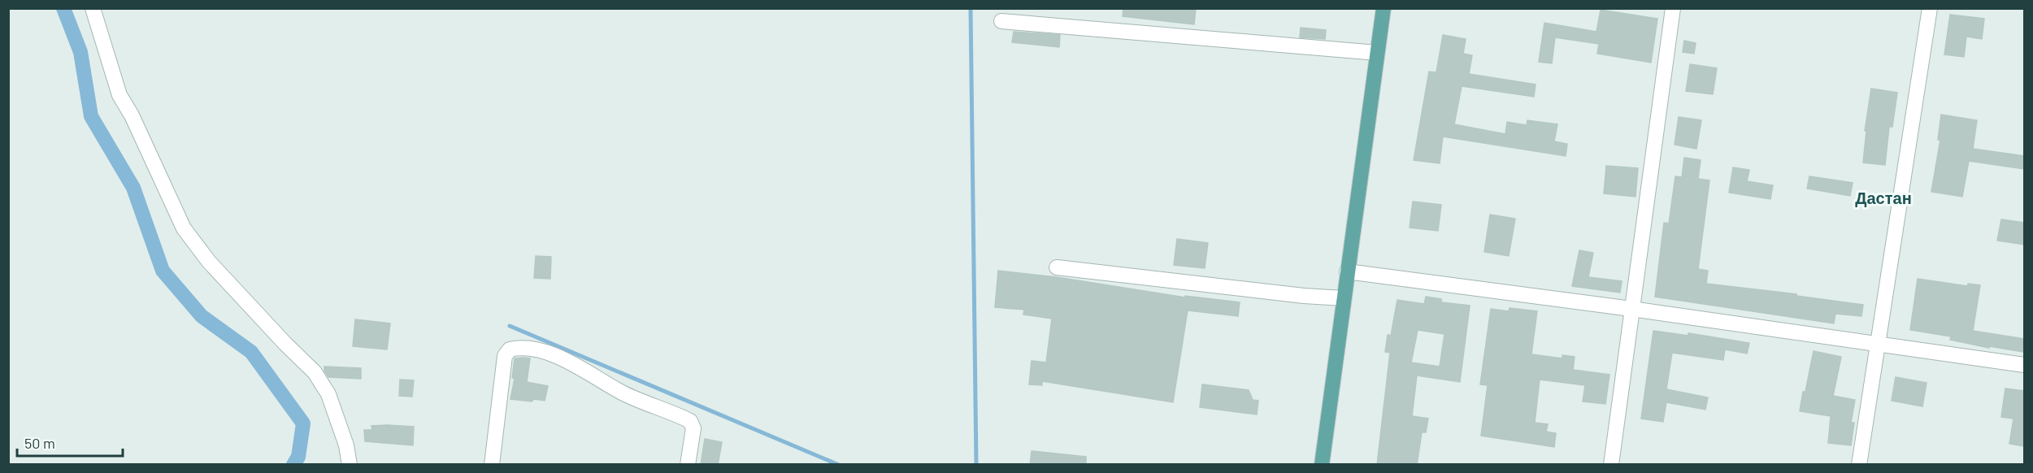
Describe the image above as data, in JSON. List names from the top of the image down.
{
  "districts": ["Дастан"],
  "scale_bar": "50 m"
}
